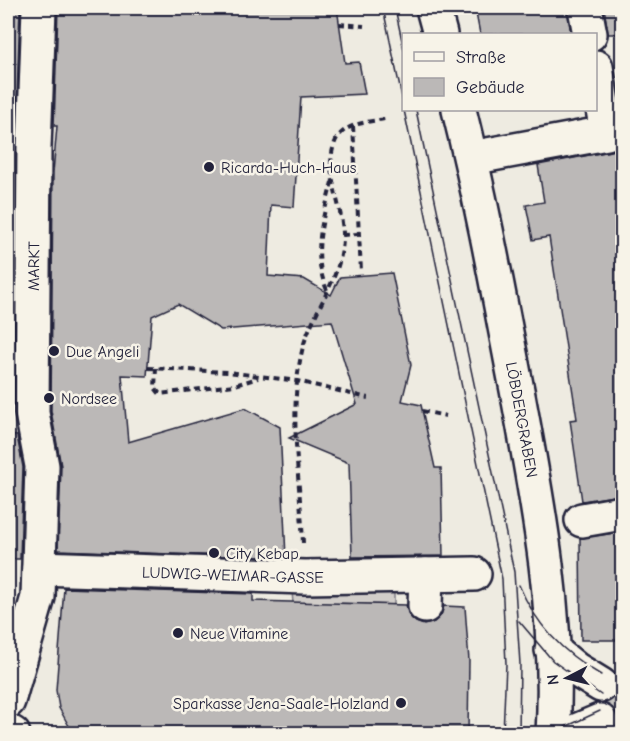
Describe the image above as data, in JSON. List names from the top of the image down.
{
  "streets": {
    "street": ["MARKT", "LÖBDERGRABEN", "LUDWIG-WEIMAR-GASSE"]
  },
  "crossings": [
    ["MARKT", "LUDWIG-WEIMAR-GASSE"]
  ],
  "places": [
    "Ricarda-Huch-Haus",
    "Due Angeli",
    "Nordsee",
    "City Kebap",
    "Neue Vitamine",
    "Sparkasse Jena-Saale-Holzland"
  ],
  "legend": ["Straße", "Gebäude"],
  "north": "left"
}
